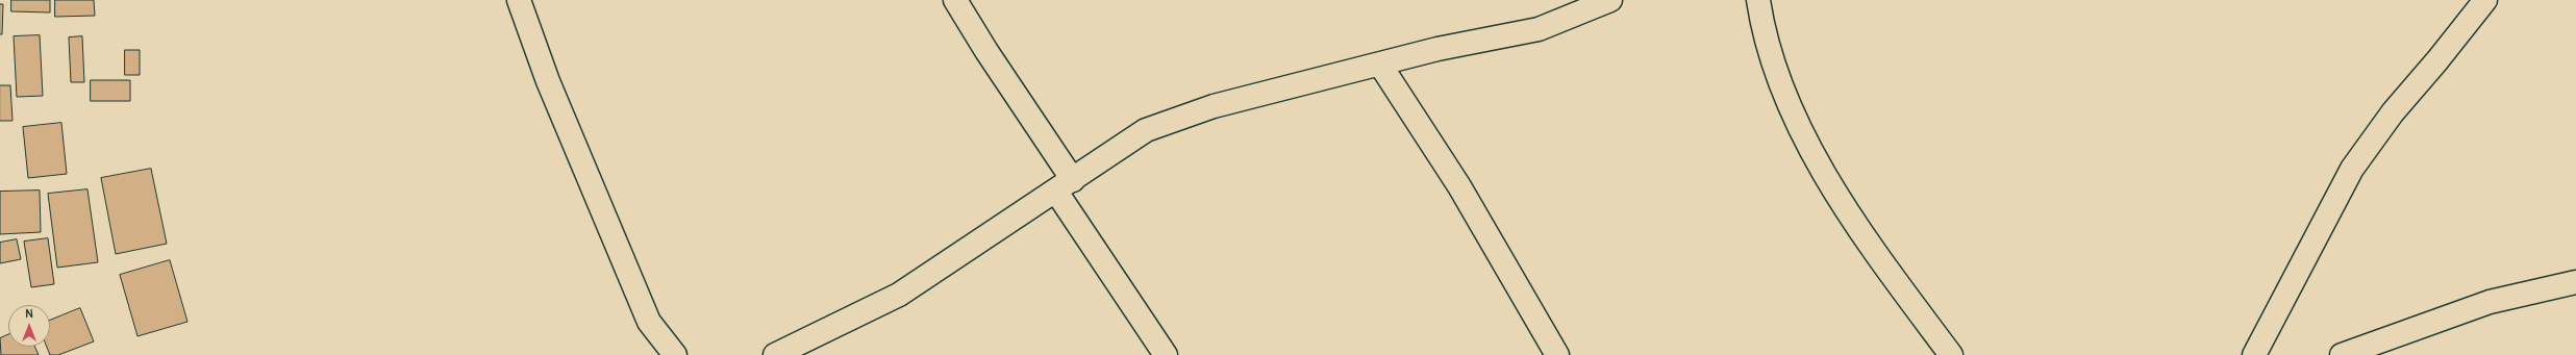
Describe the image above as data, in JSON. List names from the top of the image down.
{
  "north": "top"
}
